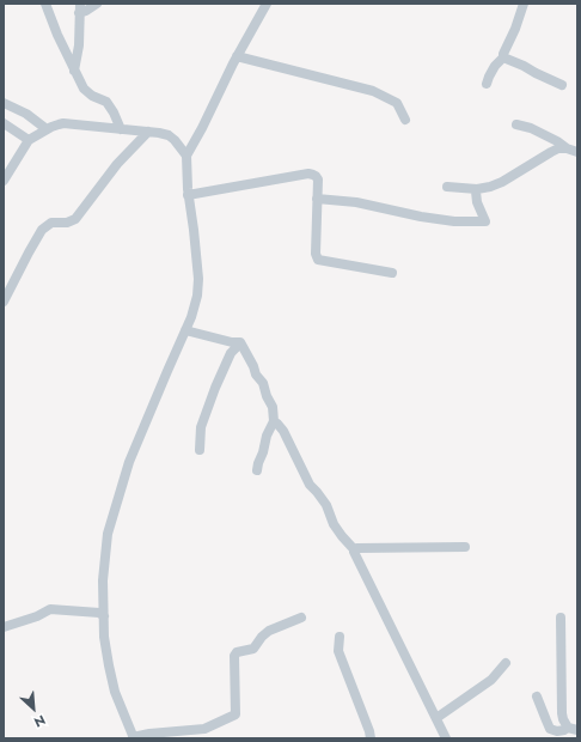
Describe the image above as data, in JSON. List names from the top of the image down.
{
  "north": "bottom right"
}
